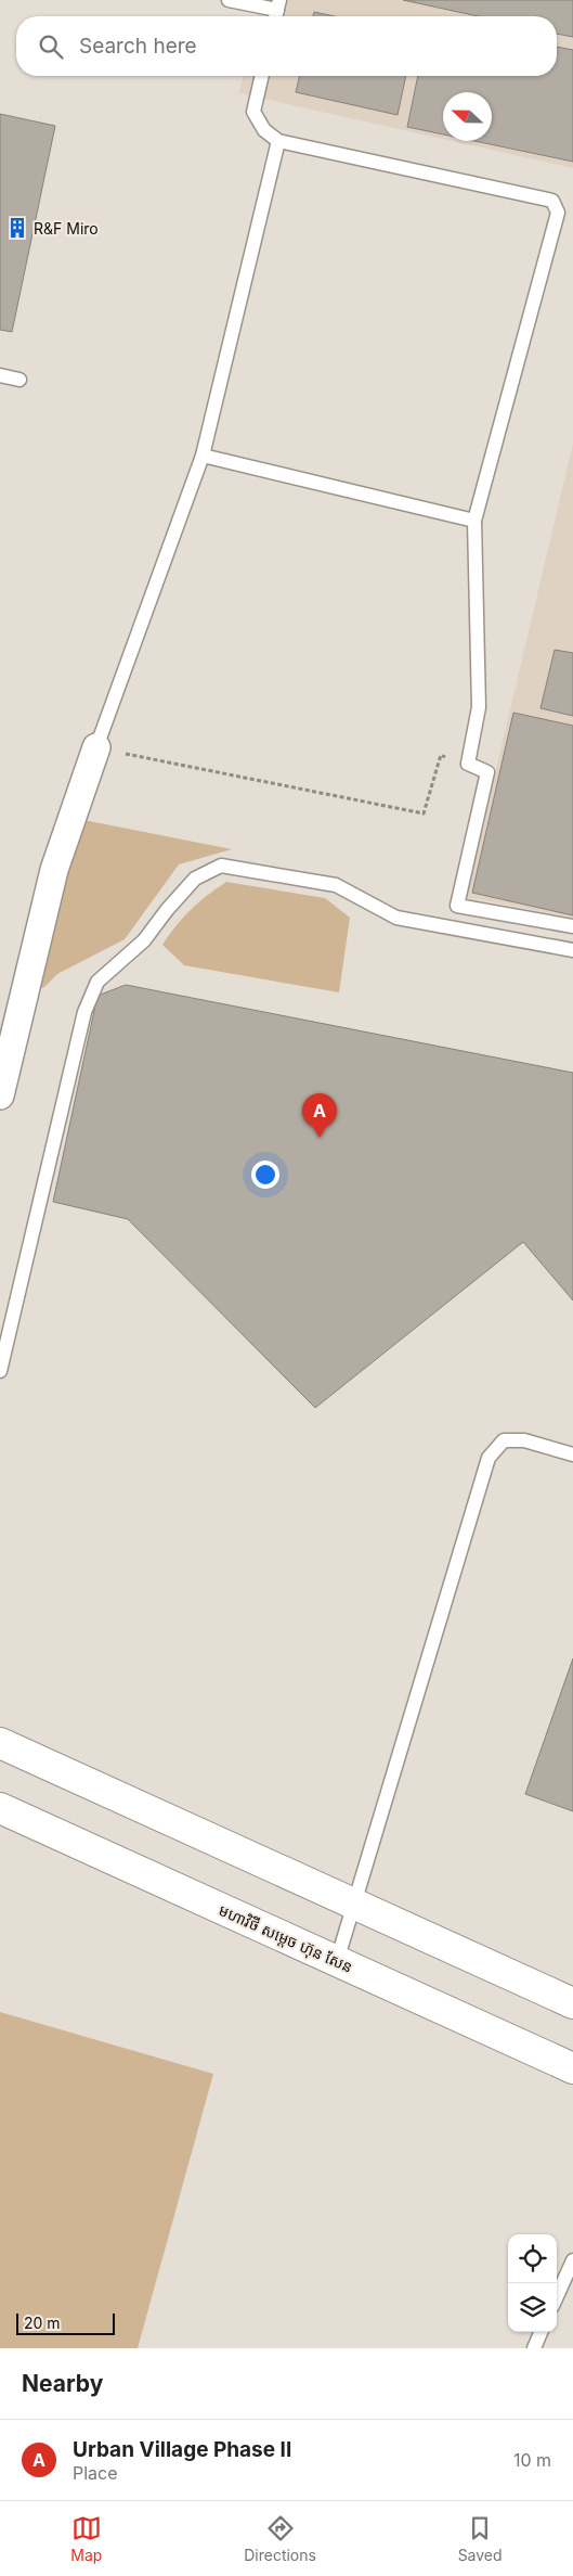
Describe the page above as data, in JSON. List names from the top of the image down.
{
  "streets": {
    "highway": ["មហាវិថី សម្តេច ហ៊ុន សែន"]
  },
  "places": {
    "building": ["R&F Miro"]
  },
  "scale_bar": "20 m",
  "north": "left",
  "page": {
    "search": "Search here",
    "pins": "A",
    "scale": "20 m",
    "heading": "Nearby",
    "list": [
      {
        "mark": "A",
        "name": "Urban Village Phase II",
        "note": "Place",
        "value": "10 m"
      }
    ],
    "nav": ["Map", "Directions", "Saved"]
  }
}
